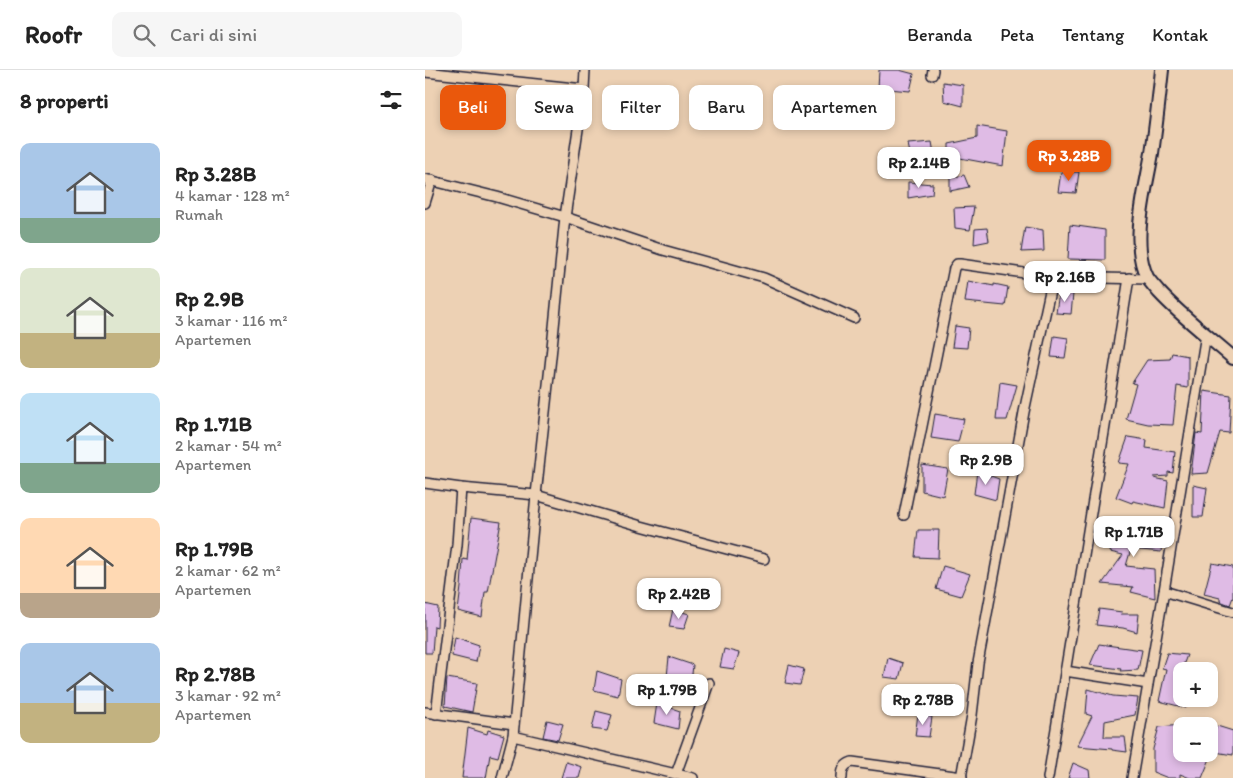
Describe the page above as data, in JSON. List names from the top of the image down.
{
  "page": {
    "header": "Roofr",
    "search": "Cari di sini",
    "nav": [
      "Beranda",
      "Peta",
      "Tentang",
      "Kontak"
    ],
    "heading": "8 properti",
    "chip": [
      "Beli",
      "Sewa",
      "Filter",
      "Baru",
      "Apartemen"
    ],
    "list": [
      {
        "name": "Rp 3.28B",
        "note": "4 kamar · 128 m² · Rumah"
      },
      {
        "name": "Rp 2.9B",
        "note": "3 kamar · 116 m² · Apartemen"
      },
      {
        "name": "Rp 1.71B",
        "note": "2 kamar · 54 m² · Apartemen"
      },
      {
        "name": "Rp 1.79B",
        "note": "2 kamar · 62 m² · Apartemen"
      },
      {
        "name": "Rp 2.78B",
        "note": "3 kamar · 92 m² · Apartemen"
      }
    ],
    "price": [
      "Rp 3.28B",
      "Rp 2.14B",
      "Rp 2.16B",
      "Rp 2.9B",
      "Rp 1.71B",
      "Rp 2.42B",
      "Rp 1.79B",
      "Rp 2.78B"
    ],
    "map_buttons": ["+", "−"]
  }
}
